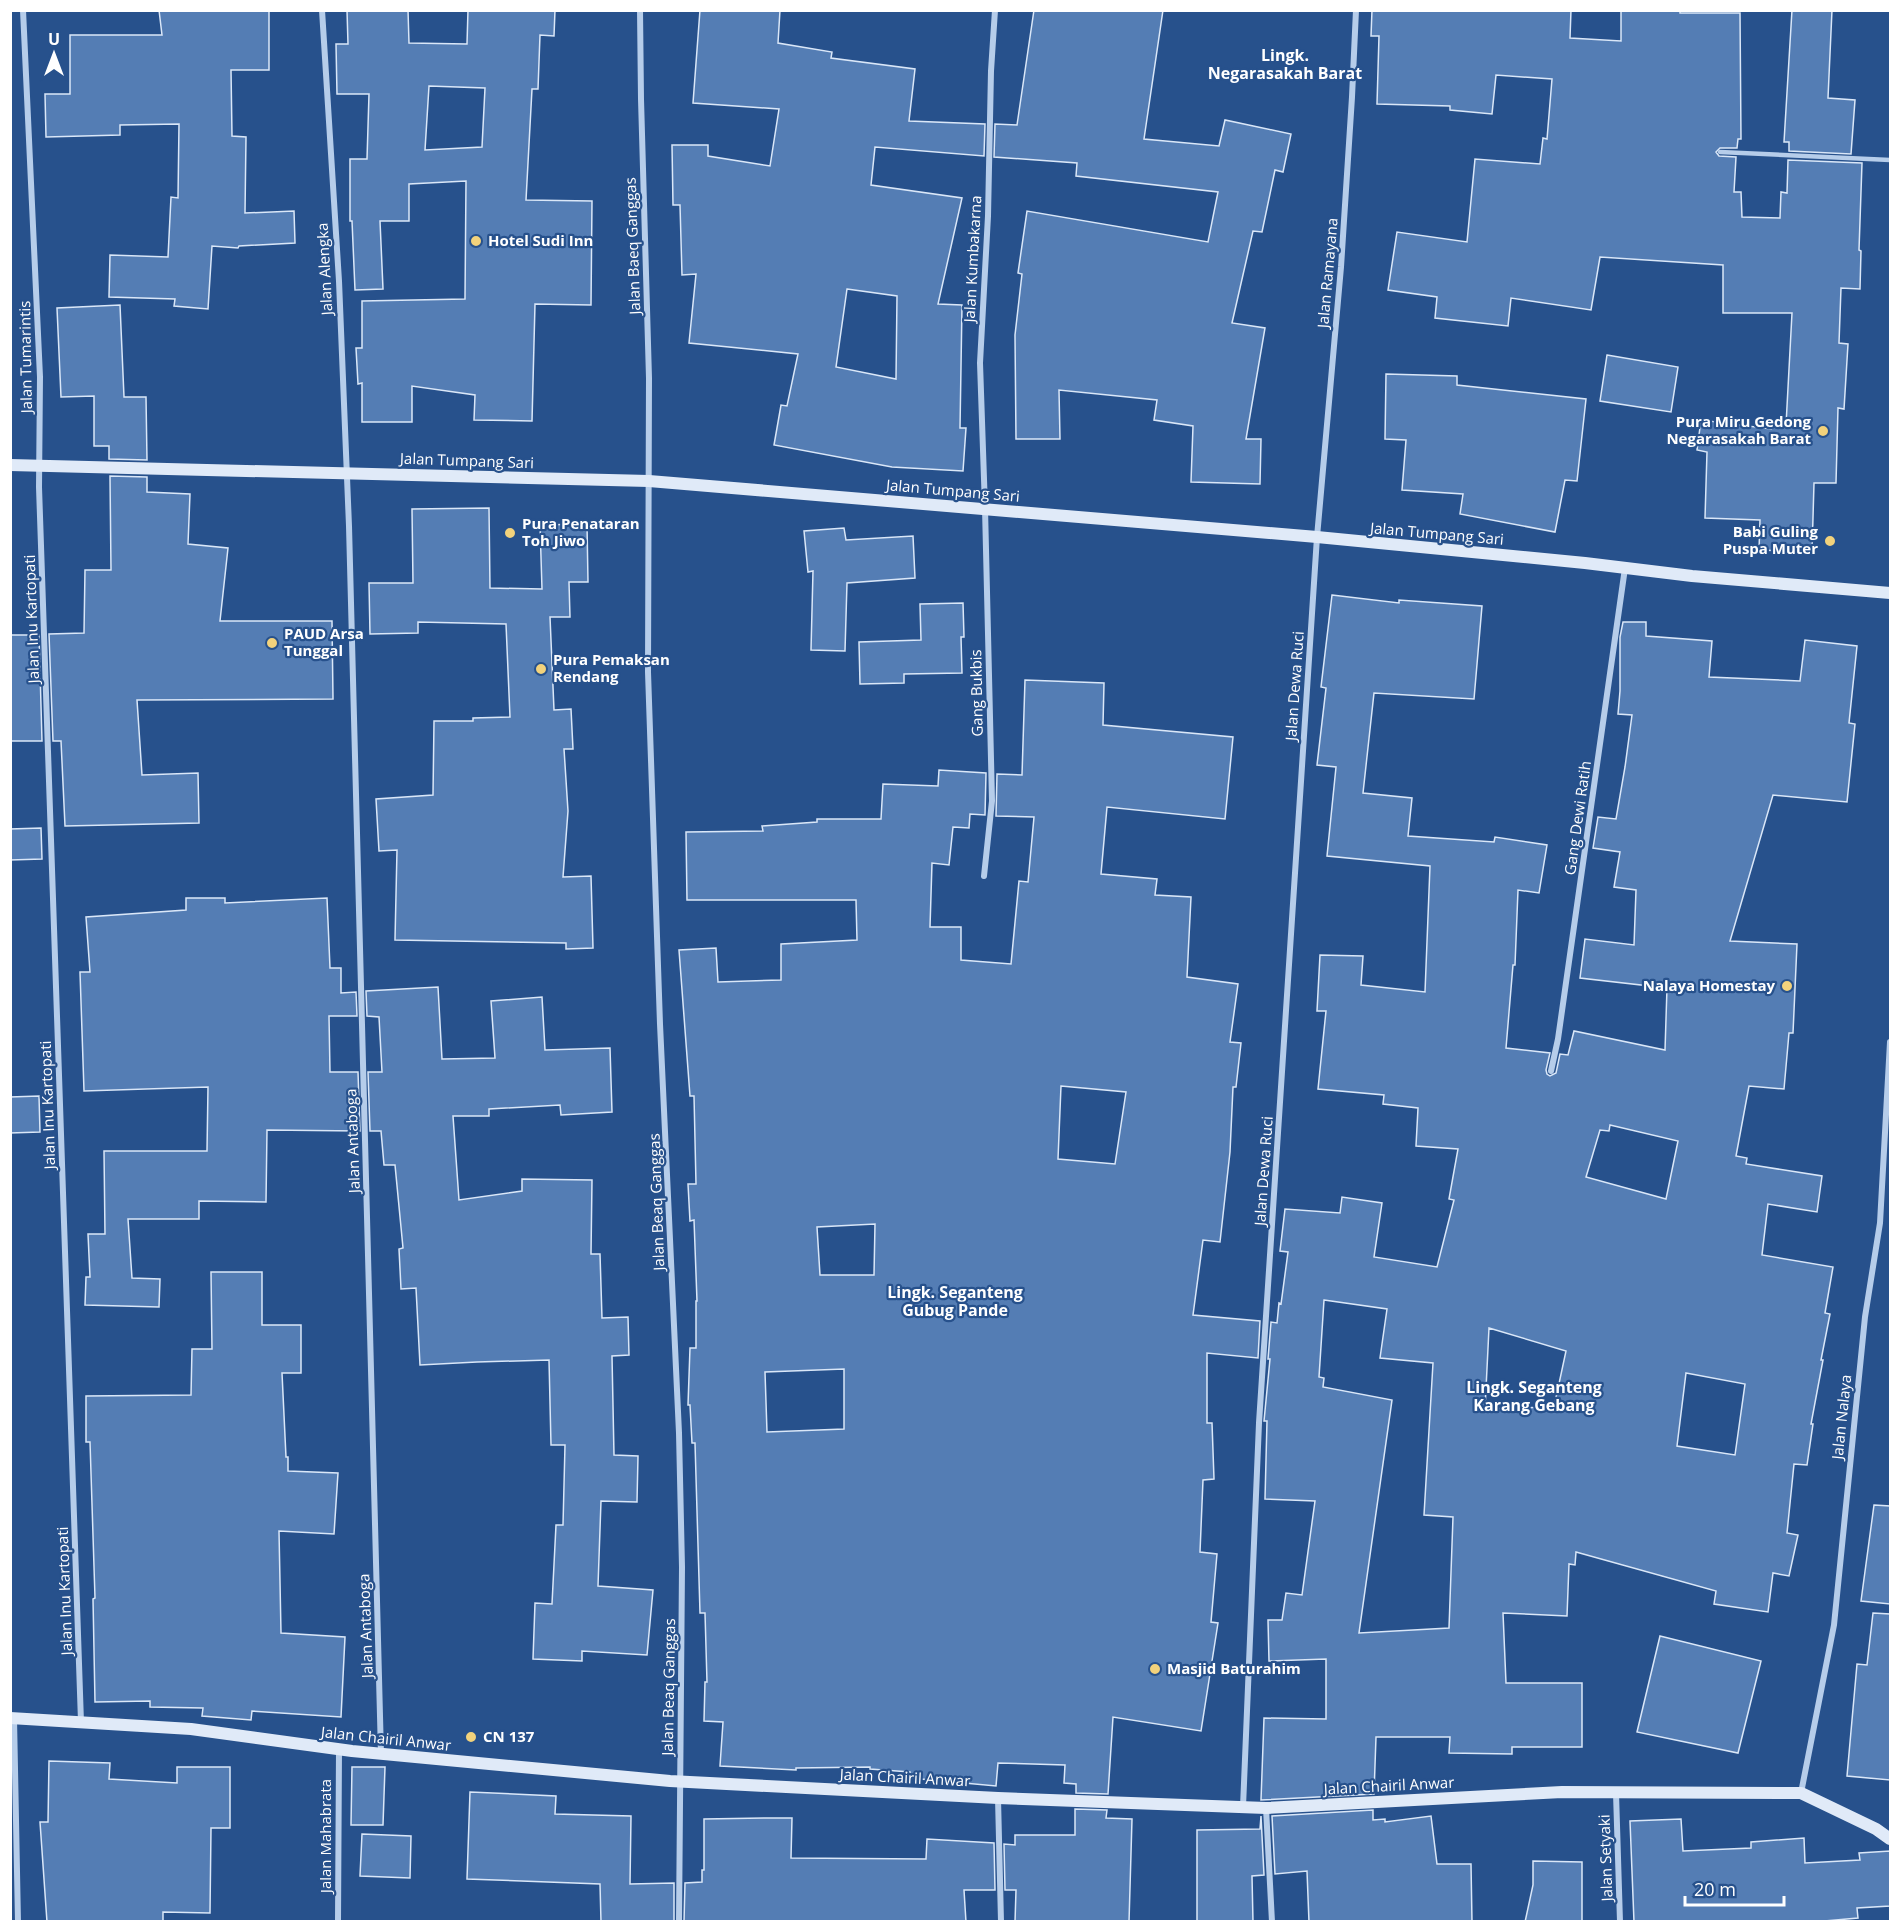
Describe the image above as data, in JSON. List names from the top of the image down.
{
  "streets": {
    "street": [
      "Jalan Baeq Ganggas",
      "Jalan Kumbakarna",
      "Jalan Alengka",
      "Jalan Ramayana",
      "Jalan Tumarintis",
      "Jalan Tumpang Sari",
      "Jalan Inu Kartopati",
      "Jalan Dewa Ruci",
      "Gang Bukbis",
      "Gang Dewi Ratih",
      "Jalan Antaboga",
      "Jalan Beaq Ganggas",
      "Jalan Nalaya",
      "Jalan Chairil Anwar",
      "Jalan Mahabrata",
      "Jalan Setyaki"
    ]
  },
  "crossings": [
    ["Jalan Baeq Ganggas", "Jalan Tumpang Sari"],
    ["Jalan Baeq Ganggas", "Jalan Beaq Ganggas"],
    ["Jalan Kumbakarna", "Jalan Tumpang Sari"],
    ["Jalan Kumbakarna", "Gang Bukbis"],
    ["Jalan Alengka", "Jalan Tumpang Sari"],
    ["Jalan Alengka", "Jalan Antaboga"],
    ["Jalan Ramayana", "Jalan Tumpang Sari"],
    ["Jalan Ramayana", "Jalan Dewa Ruci"],
    ["Jalan Tumarintis", "Jalan Tumpang Sari"],
    ["Jalan Tumarintis", "Jalan Inu Kartopati"],
    ["Jalan Tumpang Sari", "Jalan Dewa Ruci"],
    ["Jalan Tumpang Sari", "Gang Bukbis"],
    ["Jalan Tumpang Sari", "Gang Dewi Ratih"],
    ["Jalan Tumpang Sari", "Jalan Beaq Ganggas"],
    ["Jalan Inu Kartopati", "Jalan Chairil Anwar"],
    ["Jalan Dewa Ruci", "Jalan Chairil Anwar"],
    ["Jalan Antaboga", "Jalan Chairil Anwar"],
    ["Jalan Beaq Ganggas", "Jalan Chairil Anwar"],
    ["Jalan Nalaya", "Jalan Chairil Anwar"],
    ["Jalan Chairil Anwar", "Jalan Mahabrata"],
    ["Jalan Chairil Anwar", "Jalan Setyaki"]
  ],
  "districts": ["Lingk. Negarasakah Barat", "Lingk. Seganteng Gubug Pande", "Lingk. Seganteng Karang Gebang"],
  "places": [
    "Hotel Sudi Inn",
    "Pura Miru Gedong Negarasakah Barat",
    "Pura Penataran Toh Jiwo",
    "Babi Guling Puspa Muter",
    "PAUD Arsa Tunggal",
    "Pura Pemaksan Rendang",
    "Nalaya Homestay",
    "Masjid Baturahim",
    "CN 137"
  ],
  "scale_bar": "20 m",
  "north": "top"
}
